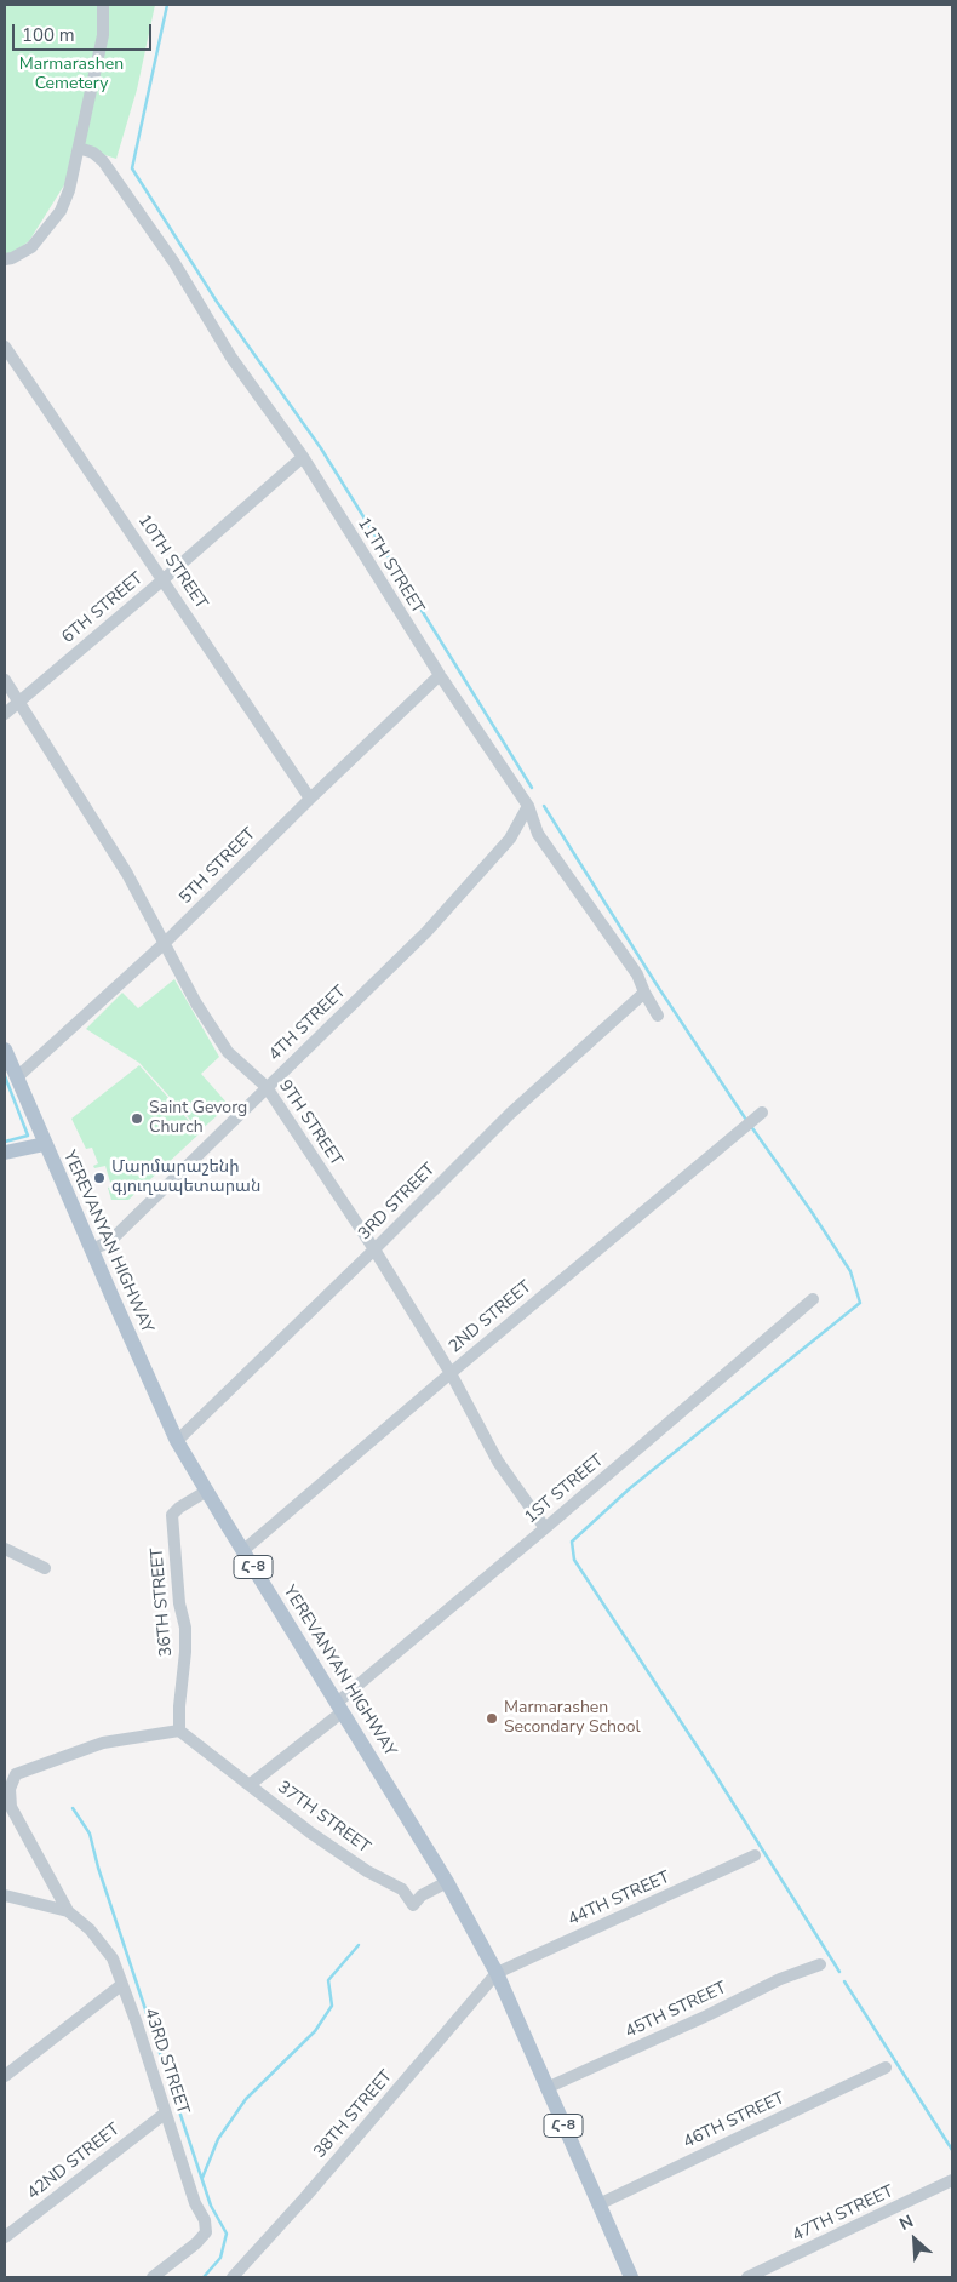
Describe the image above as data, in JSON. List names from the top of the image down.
{
  "streets": {
    "main road": ["YEREVANYAN HIGHWAY", "Հ-8"],
    "street": [
      "10TH STREET",
      "11TH STREET",
      "6TH STREET",
      "5TH STREET",
      "4TH STREET",
      "9TH STREET",
      "3RD STREET",
      "2ND STREET",
      "1ST STREET",
      "36TH STREET",
      "37TH STREET",
      "44TH STREET",
      "45TH STREET",
      "43RD STREET",
      "38TH STREET",
      "46TH STREET",
      "42ND STREET",
      "47TH STREET"
    ]
  },
  "crossings": [
    ["10TH STREET", "6TH STREET"],
    ["10TH STREET", "5TH STREET"],
    ["11TH STREET", "6TH STREET"],
    ["11TH STREET", "5TH STREET"],
    ["11TH STREET", "4TH STREET"],
    ["11TH STREET", "3RD STREET"],
    ["6TH STREET", "9TH STREET"],
    ["5TH STREET", "9TH STREET"],
    ["5TH STREET", "YEREVANYAN HIGHWAY"],
    ["4TH STREET", "9TH STREET"],
    ["4TH STREET", "YEREVANYAN HIGHWAY"],
    ["9TH STREET", "3RD STREET"],
    ["9TH STREET", "2ND STREET"],
    ["9TH STREET", "1ST STREET"],
    ["3RD STREET", "YEREVANYAN HIGHWAY"],
    ["YEREVANYAN HIGHWAY", "2ND STREET"],
    ["YEREVANYAN HIGHWAY", "1ST STREET"],
    ["YEREVANYAN HIGHWAY", "36TH STREET"],
    ["YEREVANYAN HIGHWAY", "37TH STREET"],
    ["YEREVANYAN HIGHWAY", "44TH STREET"],
    ["YEREVANYAN HIGHWAY", "45TH STREET"],
    ["YEREVANYAN HIGHWAY", "38TH STREET"],
    ["YEREVANYAN HIGHWAY", "46TH STREET"],
    ["1ST STREET", "37TH STREET"],
    ["36TH STREET", "37TH STREET"],
    ["44TH STREET", "38TH STREET"],
    ["43RD STREET", "42ND STREET"]
  ],
  "parks": ["Marmarashen Cemetery"],
  "places": ["Saint Gevorg Church", "Մարմարաշենի գյուղապետարան", "Marmarashen Secondary School"],
  "scale_bar": "100 m",
  "north": "top left"
}
